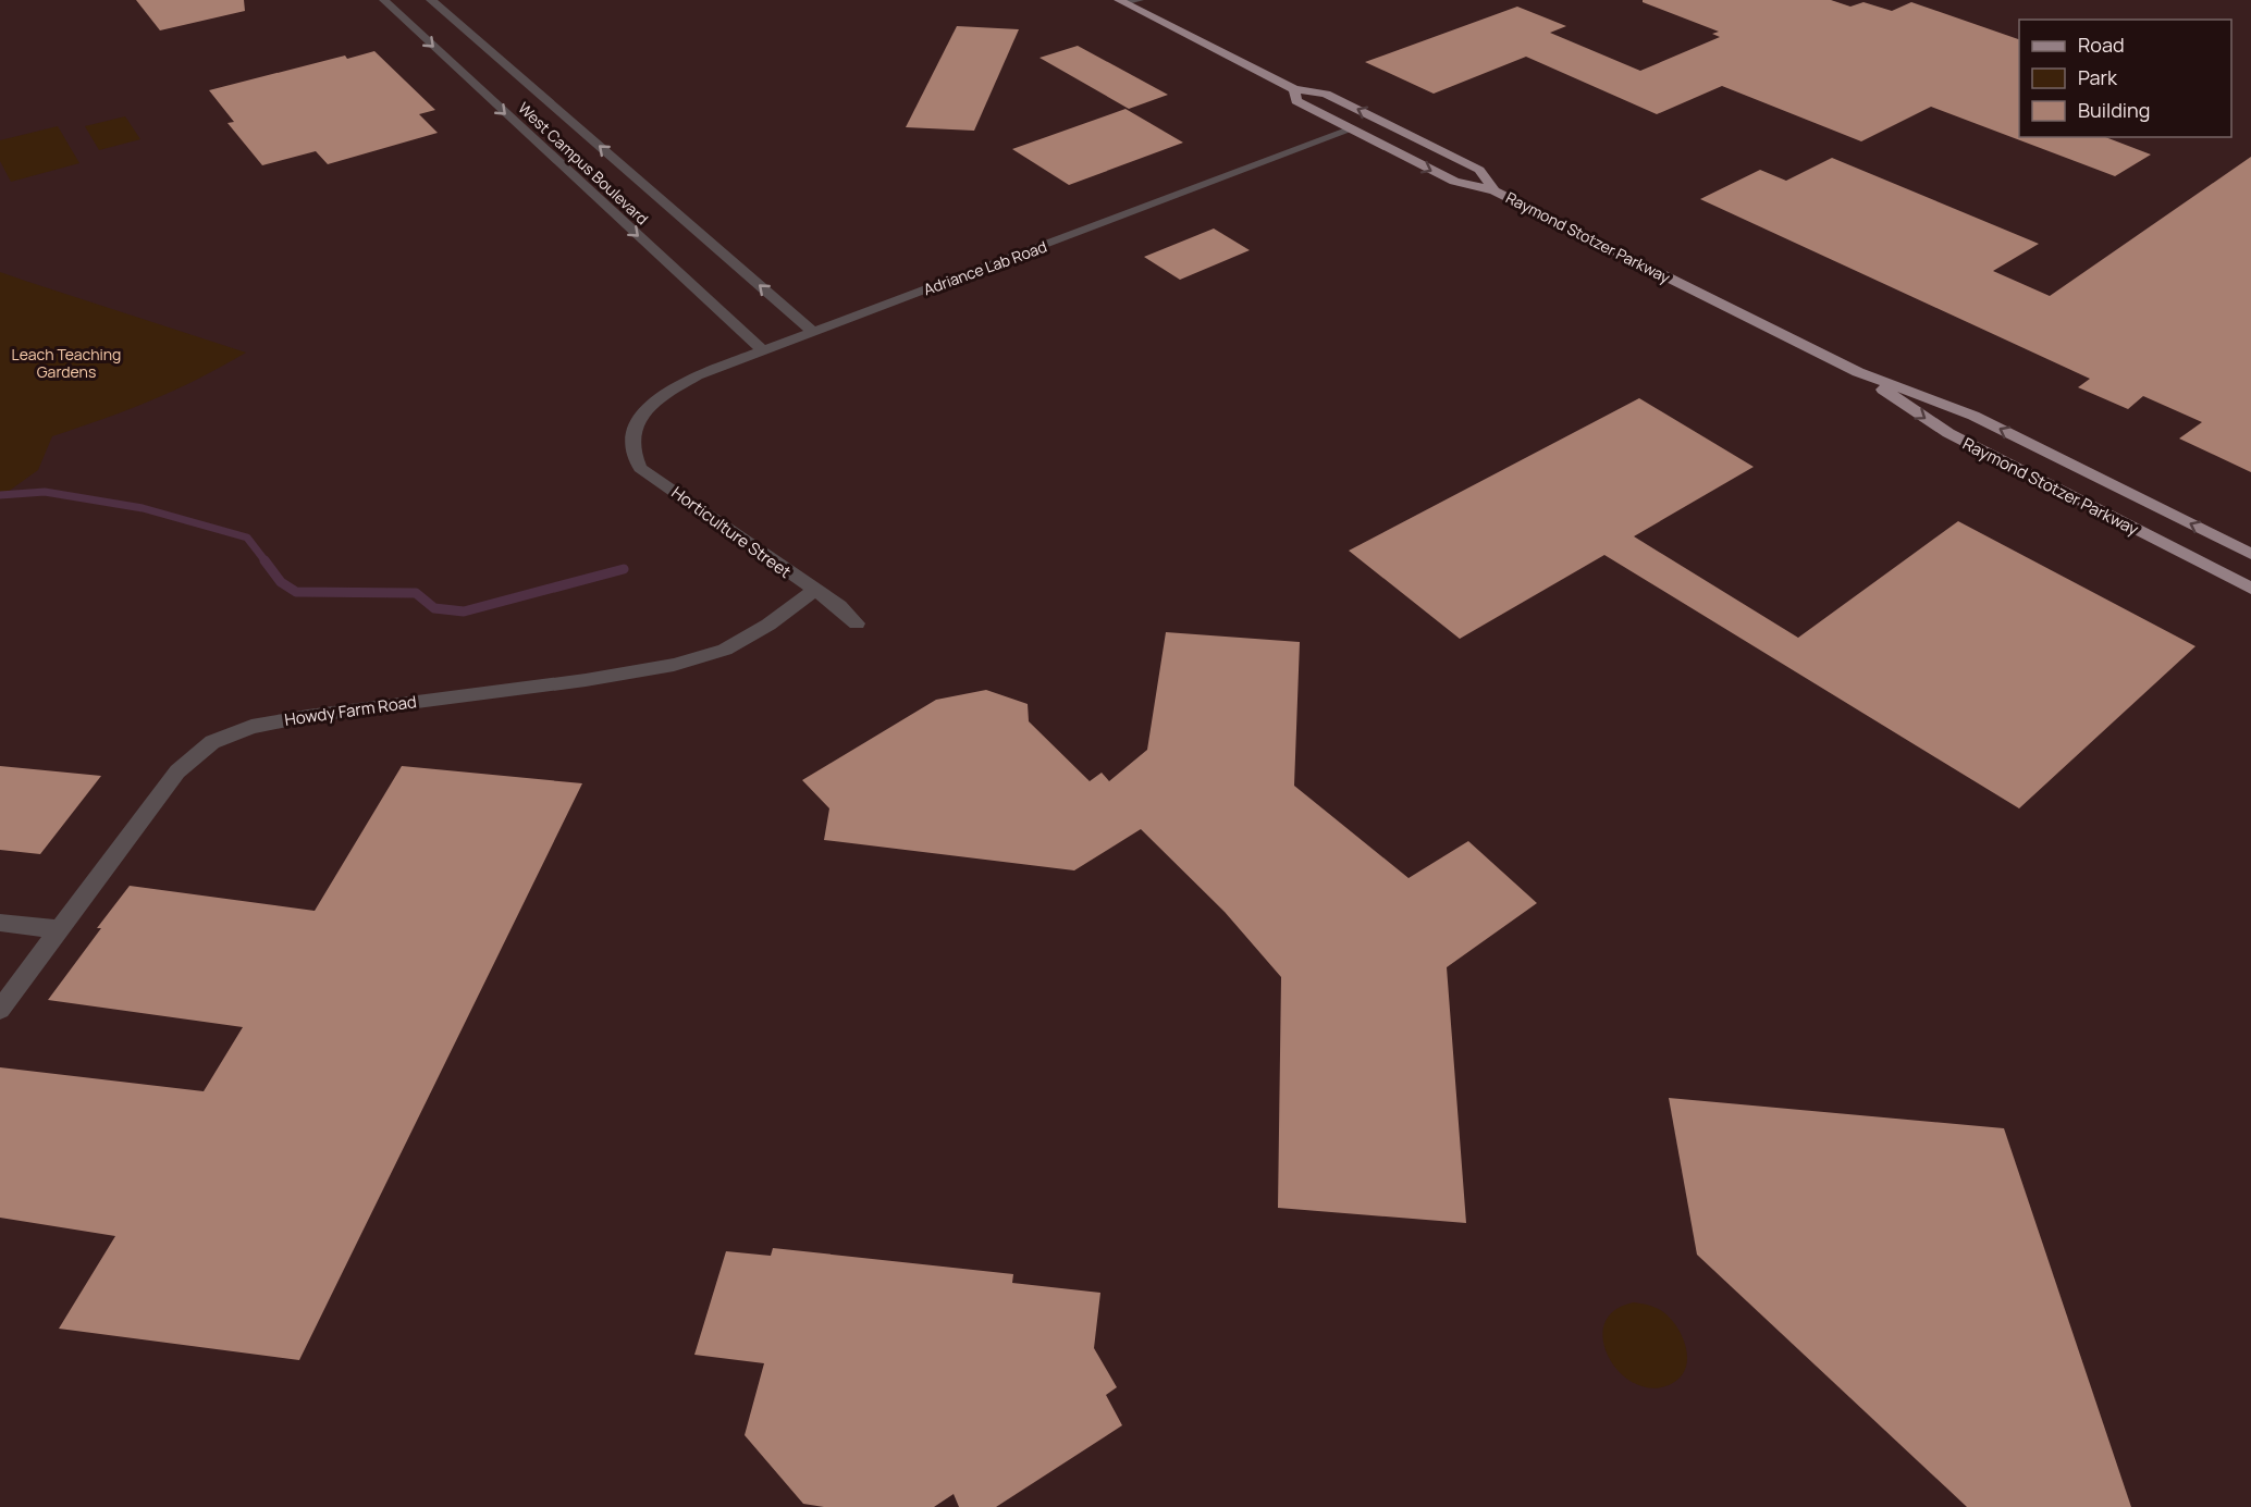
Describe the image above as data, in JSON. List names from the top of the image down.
{
  "streets": {
    "main road": ["Raymond Stotzer Parkway"],
    "street": [
      "West Campus Boulevard",
      "Adriance Lab Road",
      "Horticulture Street",
      "Howdy Farm Road"
    ]
  },
  "crossings": [
    ["West Campus Boulevard", "Adriance Lab Road"],
    ["Raymond Stotzer Parkway", "Adriance Lab Road"],
    ["Adriance Lab Road", "Horticulture Street"],
    ["Horticulture Street", "Howdy Farm Road"]
  ],
  "parks": ["Leach Teaching Gardens"],
  "legend": ["Road", "Park", "Building"]
}
